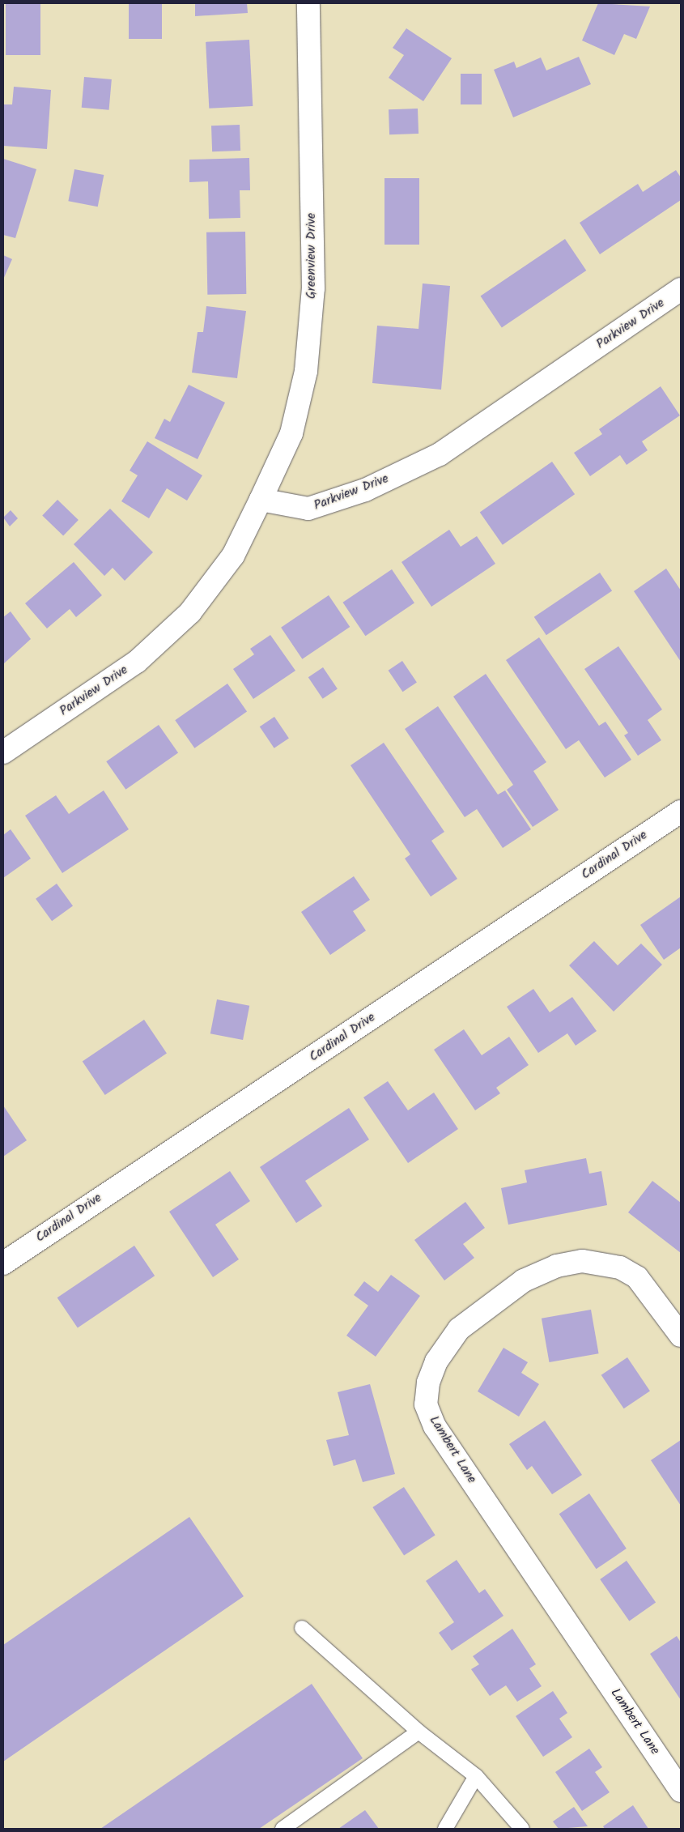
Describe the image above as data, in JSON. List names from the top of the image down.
{
  "streets": {
    "street": [
      "Greenview Drive",
      "Parkview Drive",
      "Cardinal Drive",
      "Lambert Lane"
    ]
  },
  "crossings": [
    ["Greenview Drive", "Parkview Drive"]
  ]
}
